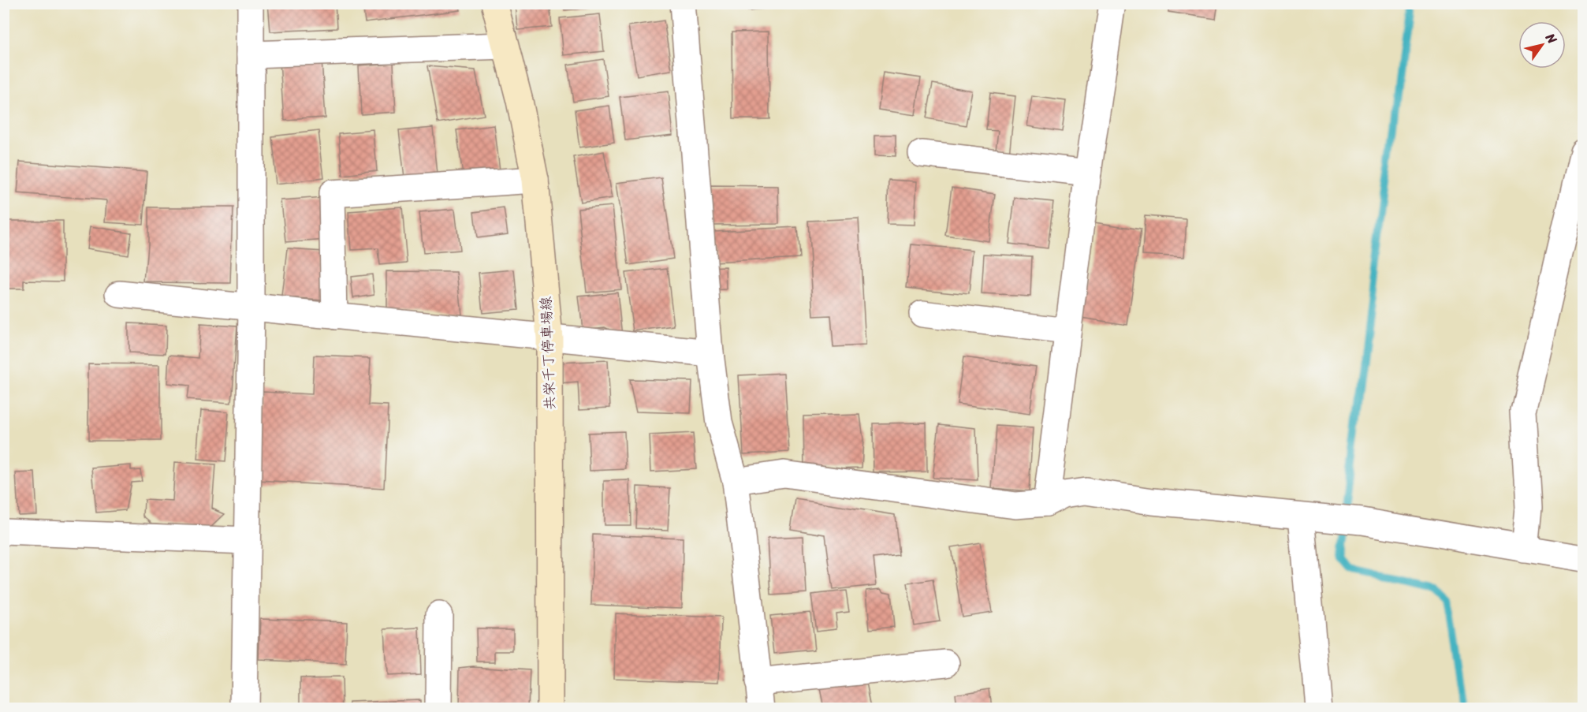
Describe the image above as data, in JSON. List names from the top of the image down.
{
  "streets": {
    "main road": ["共栄千丁停車場線"]
  },
  "north": "top right"
}
